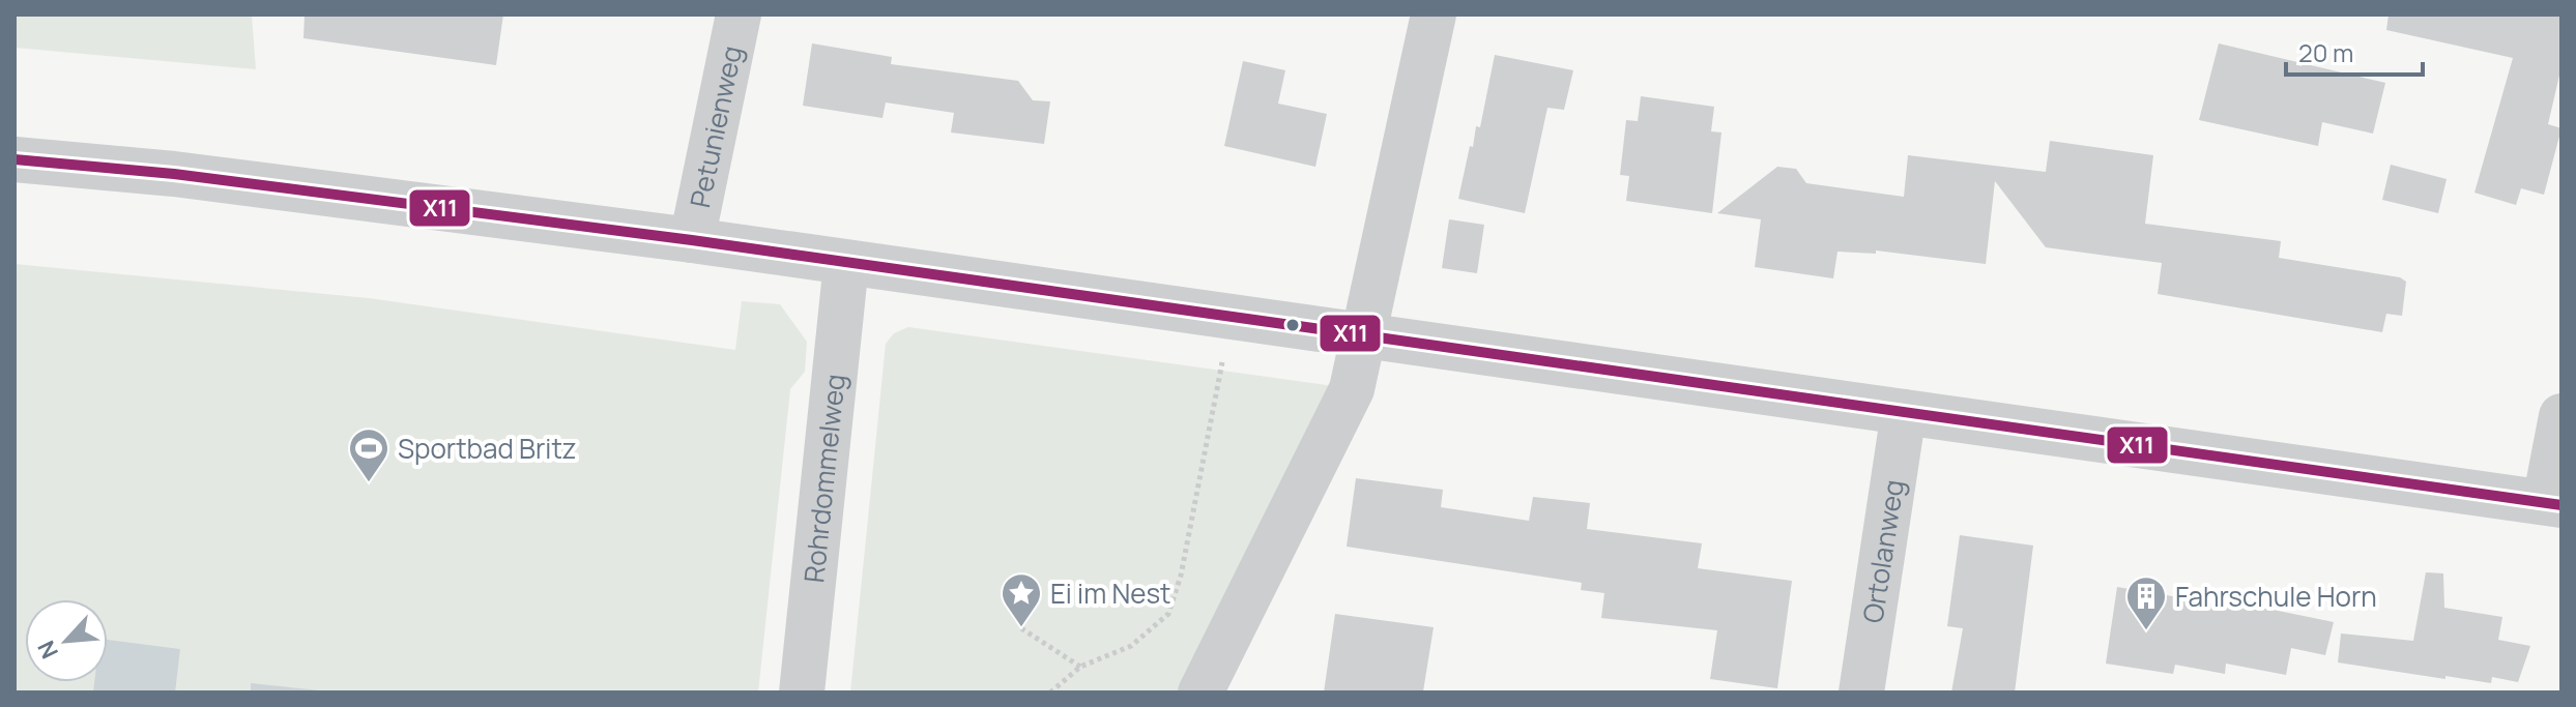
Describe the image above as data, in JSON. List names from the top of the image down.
{
  "streets": {
    "street": ["Petunienweg", "Rohrdommelweg", "Ortolanweg"]
  },
  "places": {
    "sports": ["Sportbad Britz"],
    "place": ["Ei im Nest"],
    "building": ["Fahrschule Horn"]
  },
  "lines": ["transit line X11"],
  "scale_bar": "20 m",
  "north": "bottom left"
}
